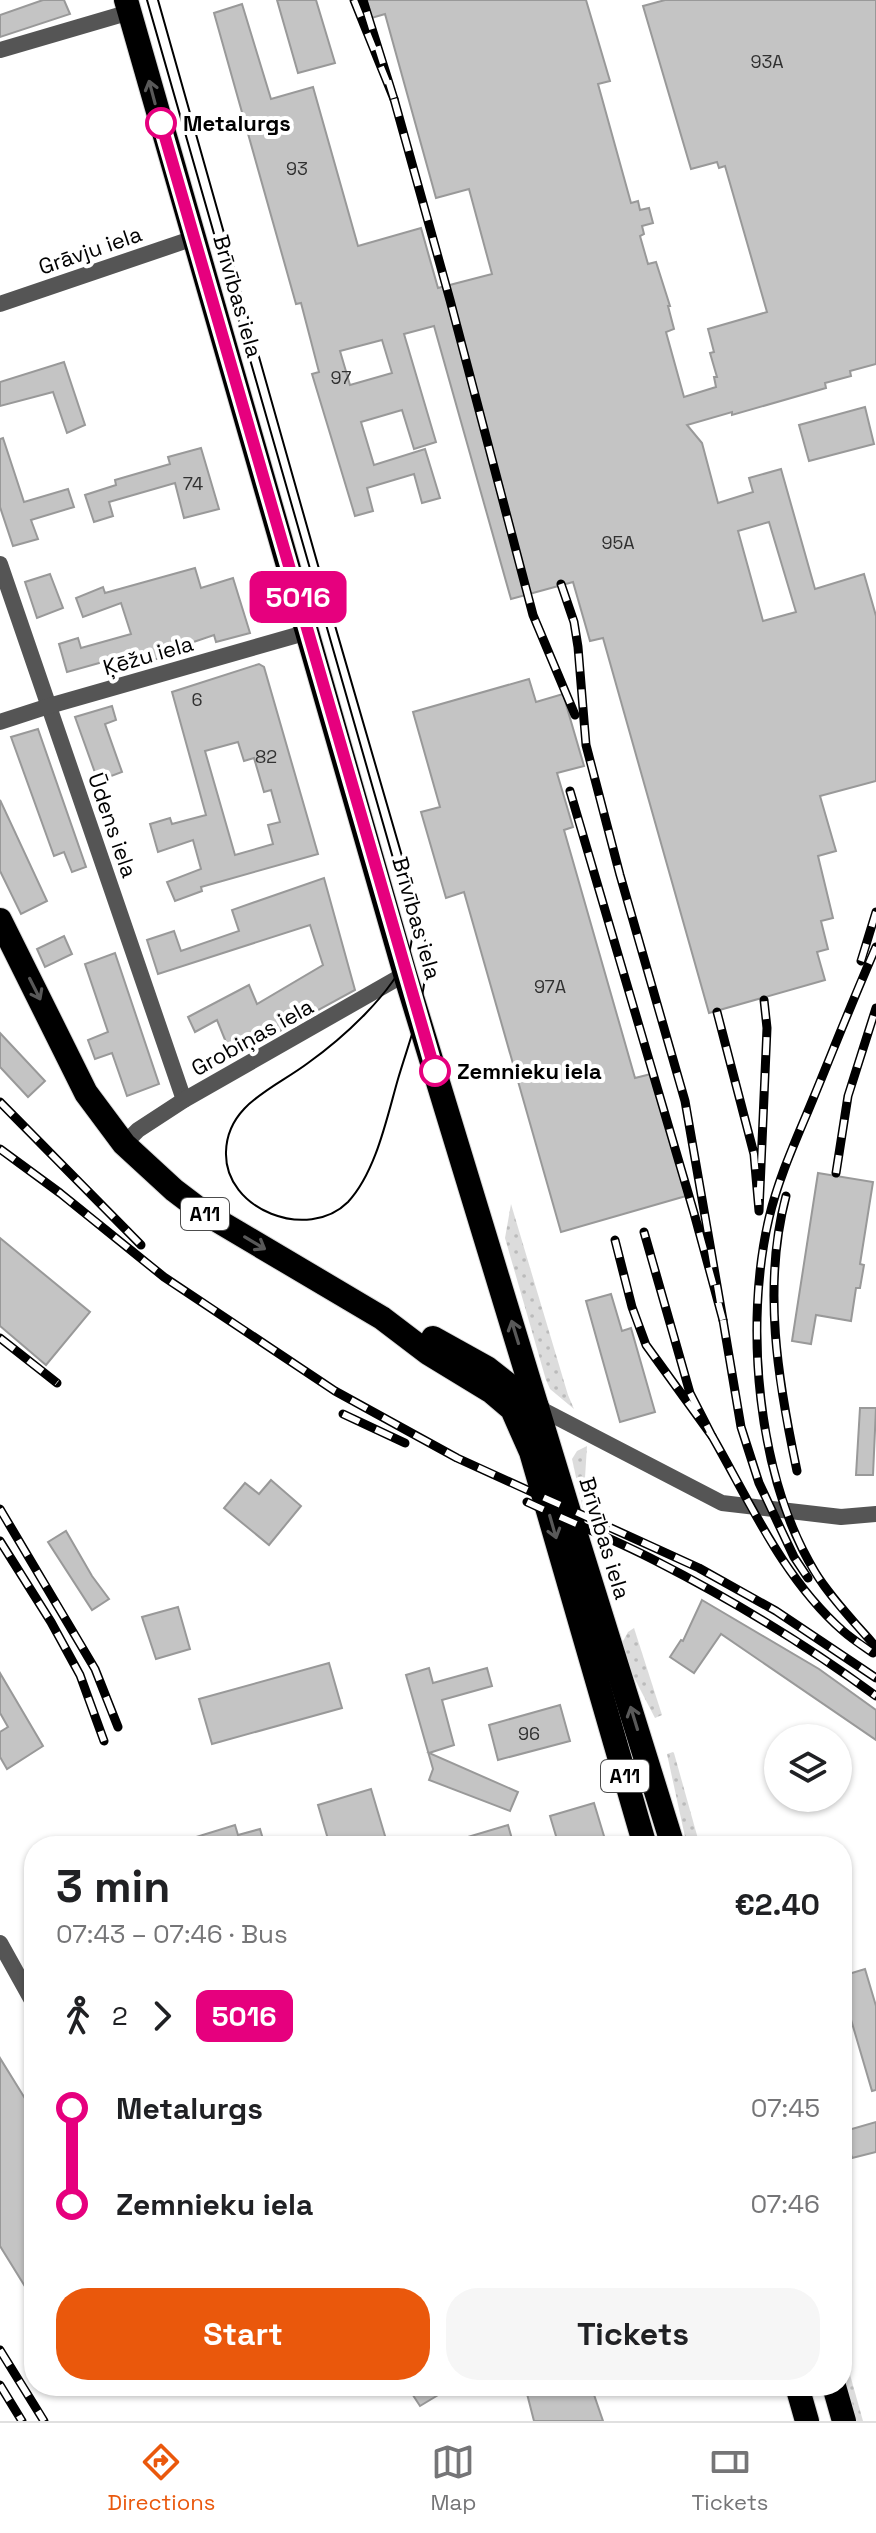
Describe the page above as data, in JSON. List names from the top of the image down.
{
  "streets": {
    "highway": ["Brīvības iela", "A11"],
    "street": [
      "Grāvju iela",
      "Ķēžu iela",
      "Ūdens iela",
      "Grobiņas iela"
    ]
  },
  "crossings": [
    ["Grāvju iela", "Brīvības iela"],
    ["Brīvības iela", "Ķēžu iela"],
    ["Brīvības iela", "Grobiņas iela"],
    ["Brīvības iela", "A11"],
    ["Ķēžu iela", "Ūdens iela"],
    ["Ūdens iela", "Grobiņas iela"],
    ["Grobiņas iela", "A11"]
  ],
  "places": ["Metalurgs", "Zemnieku iela"],
  "lines": ["bus line 5016"],
  "house_numbers": [
    "93A",
    "93",
    "97",
    "74",
    "95A",
    "6",
    "82",
    "97A",
    "96"
  ],
  "page": {
    "on_map": "5016",
    "heading": ["3 min", "07:43 – 07:46 · Bus", "€2.40"],
    "legs": ["2", "5016"],
    "list": [
      {
        "name": "Metalurgs",
        "value": "07:45"
      },
      {
        "name": "Zemnieku iela",
        "value": "07:46"
      }
    ],
    "buttons": ["Start", "Tickets"],
    "tabs": ["Directions", "Map", "Tickets"]
  }
}
